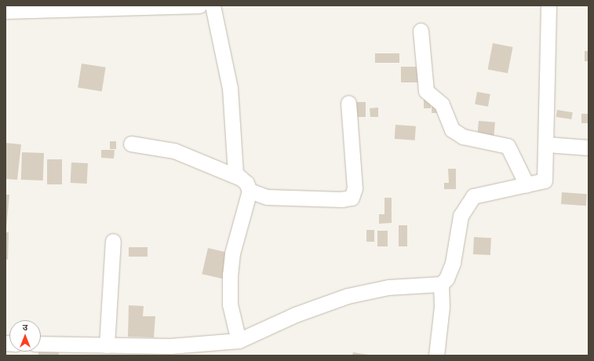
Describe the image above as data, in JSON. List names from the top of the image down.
{
  "north": "top"
}
